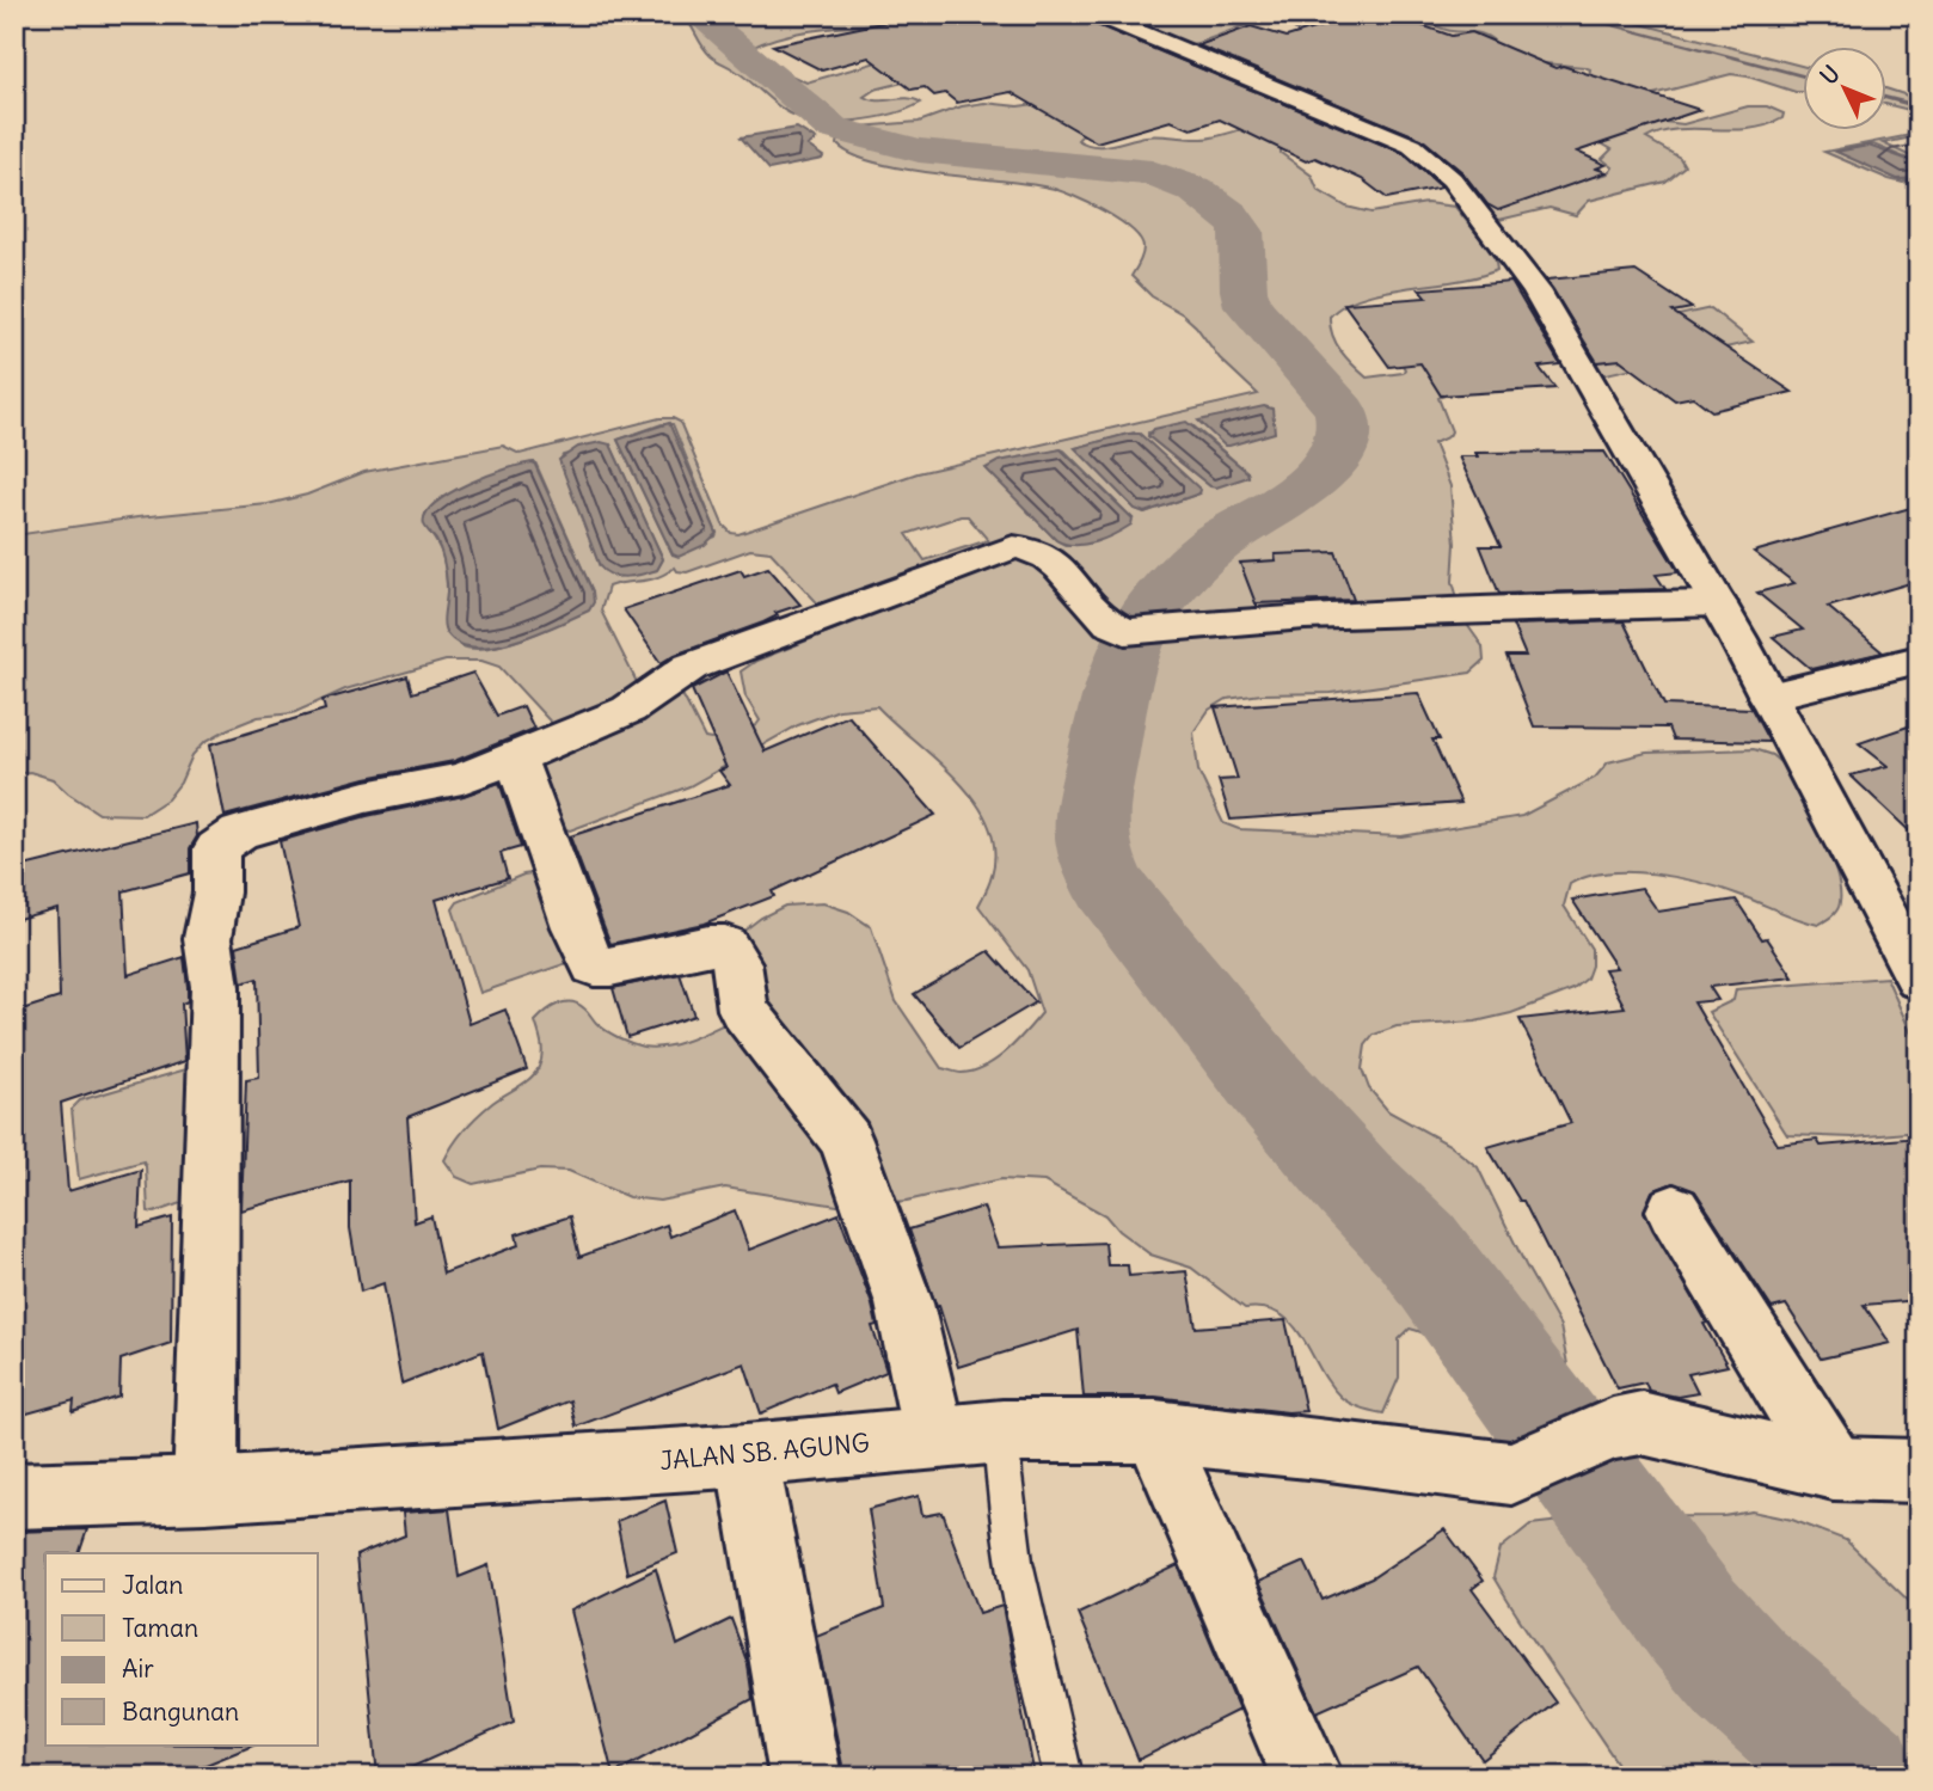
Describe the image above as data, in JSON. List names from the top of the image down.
{
  "streets": {
    "street": ["JALAN SB. AGUNG"]
  },
  "legend": [
    "Jalan",
    "Taman",
    "Air",
    "Bangunan"
  ],
  "north": "top left"
}
